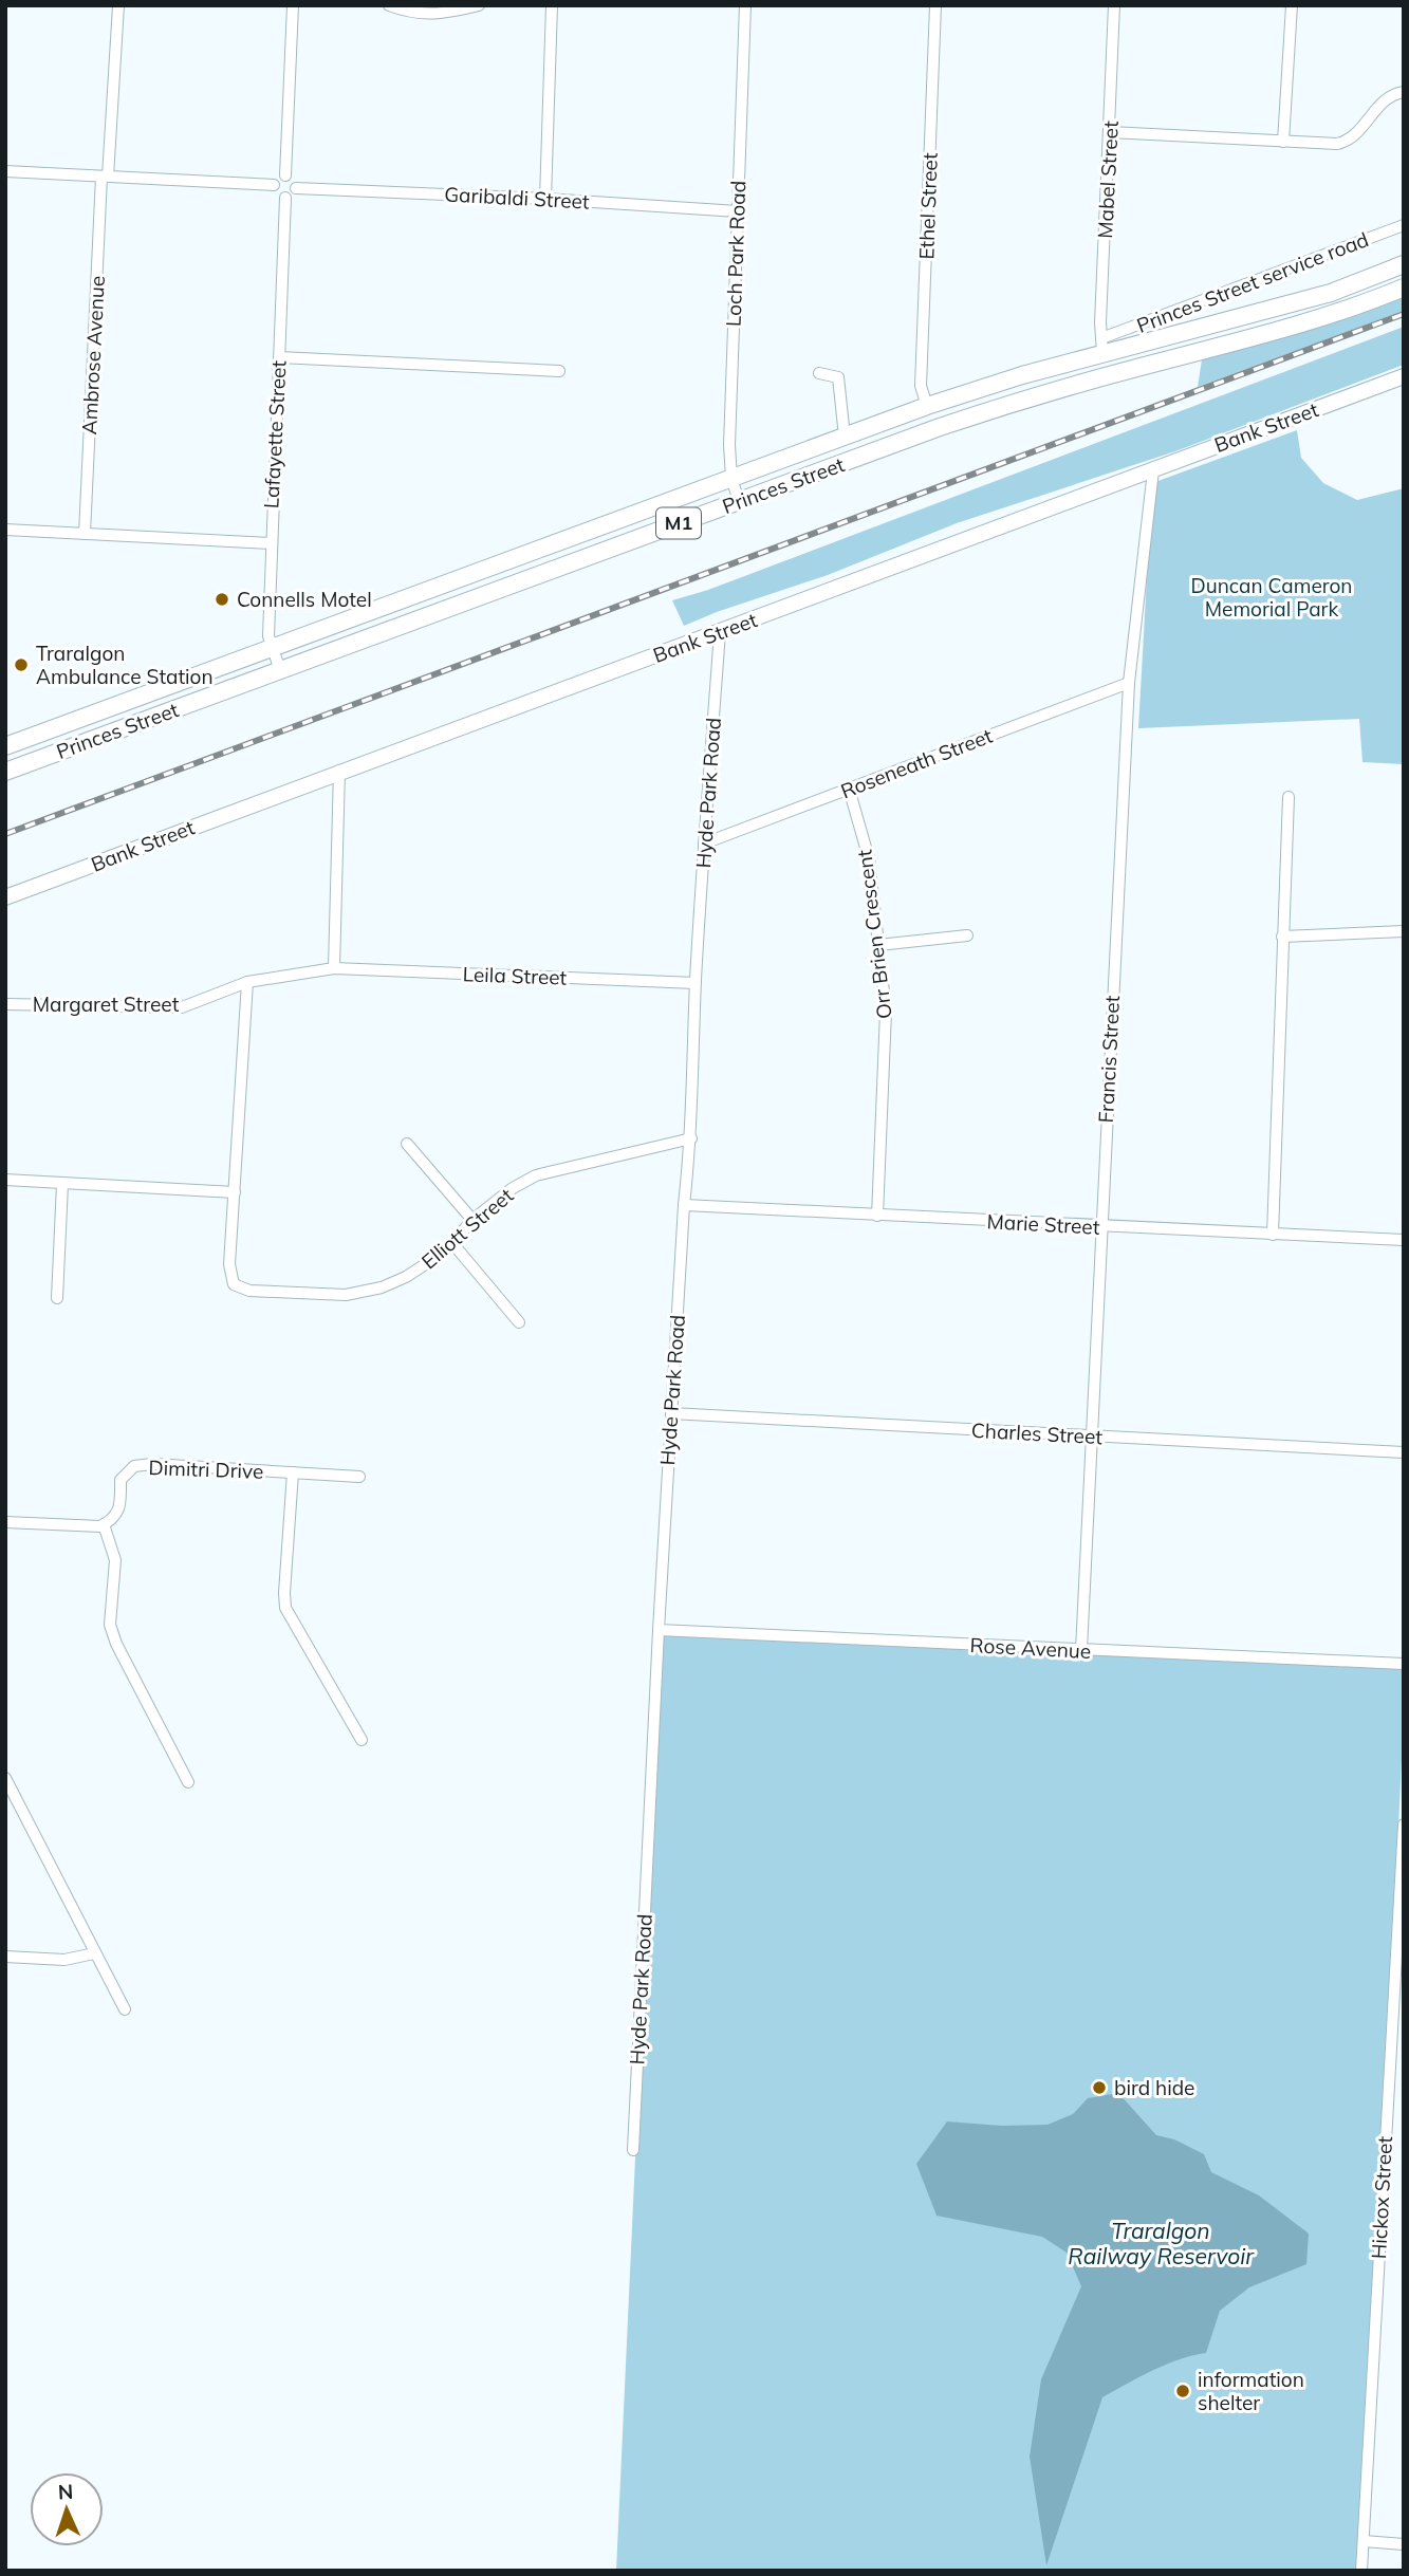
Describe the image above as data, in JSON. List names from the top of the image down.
{
  "streets": {
    "highway": ["Princes Street", "M1"],
    "main road": ["Bank Street"],
    "street": [
      "Mabel Street",
      "Garibaldi Street",
      "Ethel Street",
      "Loch Park Road",
      "Princes Street service road",
      "Ambrose Avenue",
      "Lafayette Street",
      "Roseneath Street",
      "Hyde Park Road",
      "Orr Brien Crescent",
      "Leila Street",
      "Margaret Street",
      "Francis Street",
      "Marie Street",
      "Elliott Street",
      "Charles Street",
      "Dimitri Drive",
      "Rose Avenue",
      "Hickox Street"
    ]
  },
  "crossings": [
    ["Mabel Street", "Princes Street service road"],
    ["Mabel Street", "Princes Street"],
    ["Garibaldi Street", "Loch Park Road"],
    ["Garibaldi Street", "Lafayette Street"],
    ["Ethel Street", "Princes Street"],
    ["Loch Park Road", "Princes Street"],
    ["Princes Street service road", "Princes Street"],
    ["Bank Street", "Hyde Park Road"],
    ["Bank Street", "Francis Street"],
    ["Lafayette Street", "Princes Street"],
    ["Roseneath Street", "Hyde Park Road"],
    ["Roseneath Street", "Orr Brien Crescent"],
    ["Roseneath Street", "Francis Street"],
    ["Hyde Park Road", "Leila Street"],
    ["Hyde Park Road", "Marie Street"],
    ["Hyde Park Road", "Elliott Street"],
    ["Hyde Park Road", "Charles Street"],
    ["Hyde Park Road", "Rose Avenue"],
    ["Orr Brien Crescent", "Marie Street"],
    ["Leila Street", "Margaret Street"],
    ["Margaret Street", "Elliott Street"],
    ["Francis Street", "Marie Street"],
    ["Francis Street", "Charles Street"],
    ["Francis Street", "Rose Avenue"]
  ],
  "water": ["Traralgon Railway Reservoir"],
  "parks": ["Duncan Cameron Memorial Park"],
  "places": [
    "Connells Motel",
    "Traralgon Ambulance Station",
    "bird hide",
    "information shelter"
  ],
  "north": "top"
}
